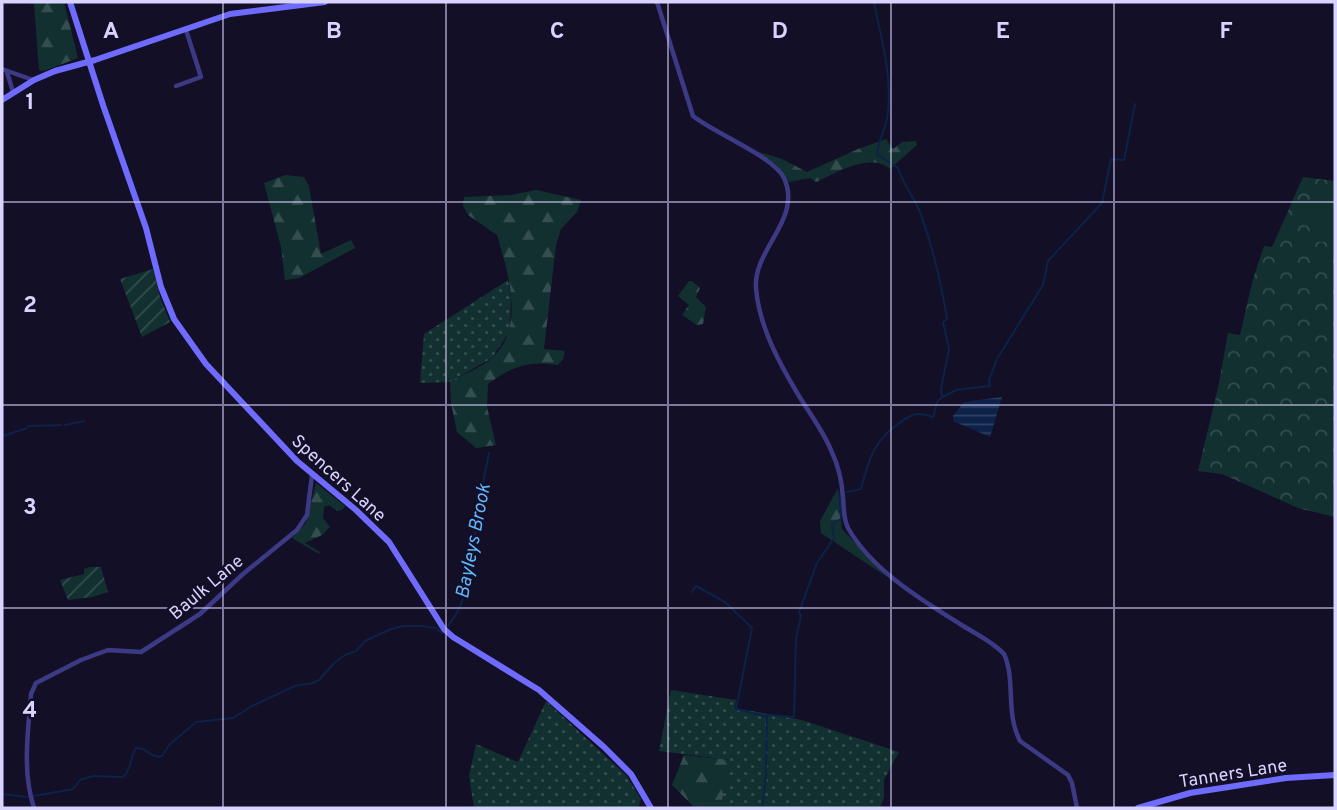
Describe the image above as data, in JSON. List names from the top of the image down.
{
  "streets": {
    "street": ["Spencers Lane", "Baulk Lane", "Tanners Lane"]
  },
  "crossings": [
    ["Spencers Lane", "Baulk Lane"]
  ],
  "water": ["Bayleys Brook"],
  "grid": {
    "columns": [
      "A",
      "B",
      "C",
      "D",
      "E",
      "F"
    ],
    "rows": [
      "1",
      "2",
      "3",
      "4"
    ]
  }
}
